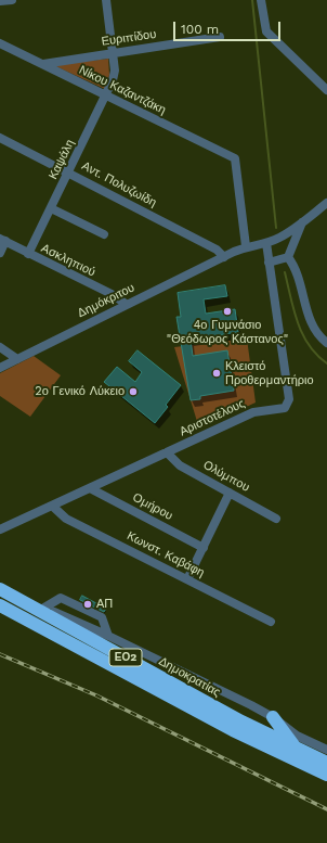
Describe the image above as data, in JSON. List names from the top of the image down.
{
  "streets": {
    "highway": ["ΕΟ2", "Δημοκρατίας"],
    "street": [
      "Ευριπίδου",
      "Νίκου Καζαντζάκη",
      "Καψάλη",
      "Αντ. Πολυζωίδη",
      "Ασκληπιού",
      "Δημόκριτου",
      "Αριστοτέλους",
      "Ολύμπου",
      "Ομήρου",
      "Κωνστ. Καβάφη"
    ]
  },
  "crossings": [
    ["Ευριπίδου", "Νίκου Καζαντζάκη"],
    ["Ευριπίδου", "Καψάλη"],
    ["Νίκου Καζαντζάκη", "Καψάλη"],
    ["Νίκου Καζαντζάκη", "Δημόκριτου"],
    ["Καψάλη", "Αντ. Πολυζωίδη"],
    ["Καψάλη", "Ασκληπιού"],
    ["Αντ. Πολυζωίδη", "Δημόκριτου"],
    ["Ασκληπιού", "Δημόκριτου"],
    ["Δημόκριτου", "Αριστοτέλους"],
    ["Αριστοτέλους", "Ολύμπου"],
    ["Αριστοτέλους", "Ομήρου"],
    ["Αριστοτέλους", "Κωνστ. Καβάφη"],
    ["ΕΟ2", "Δημοκρατίας"]
  ],
  "places": [
    "4ο Γυμνάσιο \"Θεόδωρος Κάστανος\"",
    "Κλειστό Προθερμαντήριο",
    "2ο Γενικό Λύκειο",
    "ΑΠ"
  ],
  "scale_bar": "100 m"
}
